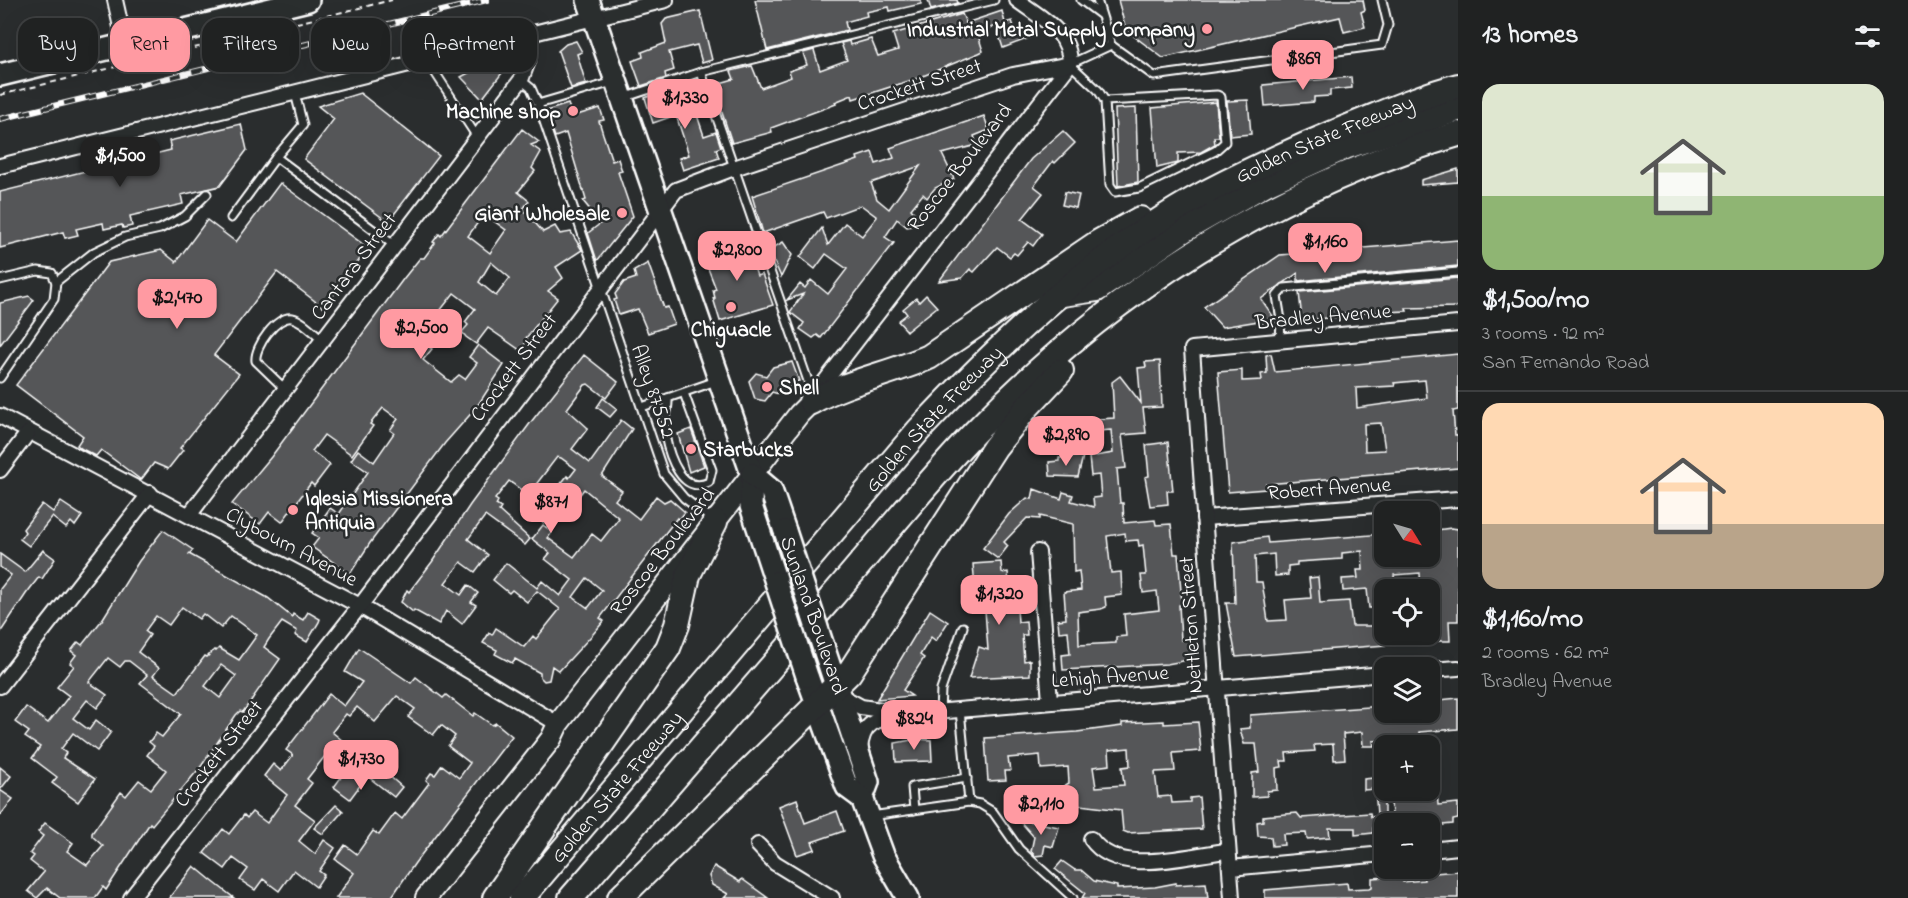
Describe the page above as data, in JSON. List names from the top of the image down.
{
  "streets": {
    "highway": ["Golden State Freeway"],
    "main road": ["Roscoe Boulevard", "Sunland Boulevard"],
    "street": [
      "Crockett Street",
      "Cantara Street",
      "Bradley Avenue",
      "Robert Avenue",
      "Clybourn Avenue",
      "Nettleton Street",
      "Lehigh Avenue"
    ],
    "lane": ["Alley 87552"]
  },
  "crossings": [
    ["Crockett Street", "Roscoe Boulevard"],
    ["Crockett Street", "Alley 87552"],
    ["Crockett Street", "Clybourn Avenue"],
    ["Crockett Street", "Sunland Boulevard"],
    ["Roscoe Boulevard", "Alley 87552"],
    ["Roscoe Boulevard", "Clybourn Avenue"],
    ["Roscoe Boulevard", "Sunland Boulevard"],
    ["Cantara Street", "Alley 87552"],
    ["Cantara Street", "Clybourn Avenue"],
    ["Bradley Avenue", "Nettleton Street"],
    ["Robert Avenue", "Nettleton Street"],
    ["Sunland Boulevard", "Lehigh Avenue"],
    ["Nettleton Street", "Lehigh Avenue"]
  ],
  "places": [
    "Industrial Metal Supply Company",
    "Machine shop",
    "Giant Wholesale",
    "Chiguacle",
    "Shell",
    "Starbucks",
    "Iglesia Missionera Antiquia"
  ],
  "north": "bottom right",
  "page": {
    "heading": "13 homes",
    "chip": [
      "Buy",
      "Rent",
      "Filters",
      "New",
      "Apartment"
    ],
    "price": [
      "$869",
      "$1,330",
      "$1,500",
      "$1,160",
      "$2,800",
      "$2,470",
      "$2,500",
      "$2,890",
      "$871",
      "$1,320",
      "$824",
      "$1,730",
      "$2,110"
    ],
    "list": [
      {
        "name": "$1,500/mo",
        "note": "3 rooms · 92 m² · San Fernando Road"
      },
      {
        "name": "$1,160/mo",
        "note": "2 rooms · 62 m² · Bradley Avenue"
      }
    ],
    "map_buttons": ["+", "−"]
  }
}
